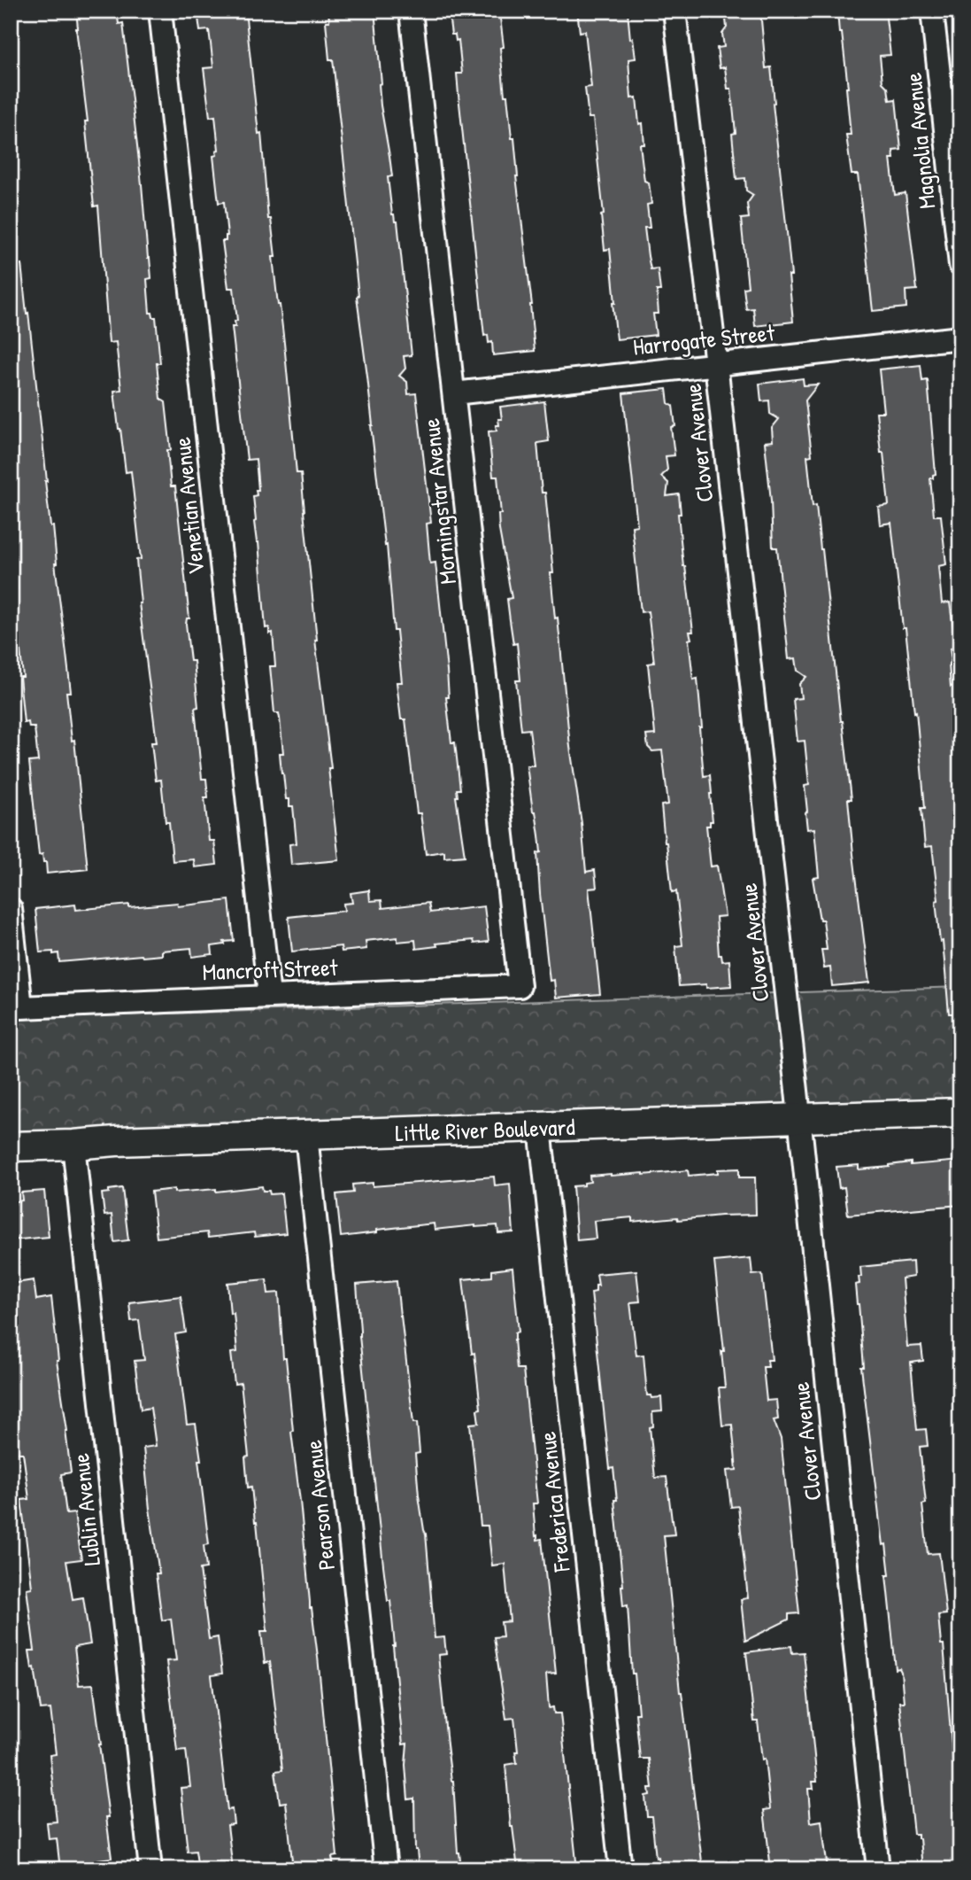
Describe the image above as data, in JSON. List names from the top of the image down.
{
  "streets": {
    "street": [
      "Magnolia Avenue",
      "Harrogate Street",
      "Clover Avenue",
      "Morningstar Avenue",
      "Venetian Avenue",
      "Mancroft Street",
      "Little River Boulevard",
      "Frederica Avenue",
      "Pearson Avenue",
      "Lublin Avenue"
    ]
  },
  "crossings": [
    ["Harrogate Street", "Clover Avenue"],
    ["Harrogate Street", "Morningstar Avenue"],
    ["Clover Avenue", "Little River Boulevard"],
    ["Morningstar Avenue", "Mancroft Street"],
    ["Venetian Avenue", "Mancroft Street"],
    ["Little River Boulevard", "Frederica Avenue"],
    ["Little River Boulevard", "Pearson Avenue"],
    ["Little River Boulevard", "Lublin Avenue"]
  ]
}
